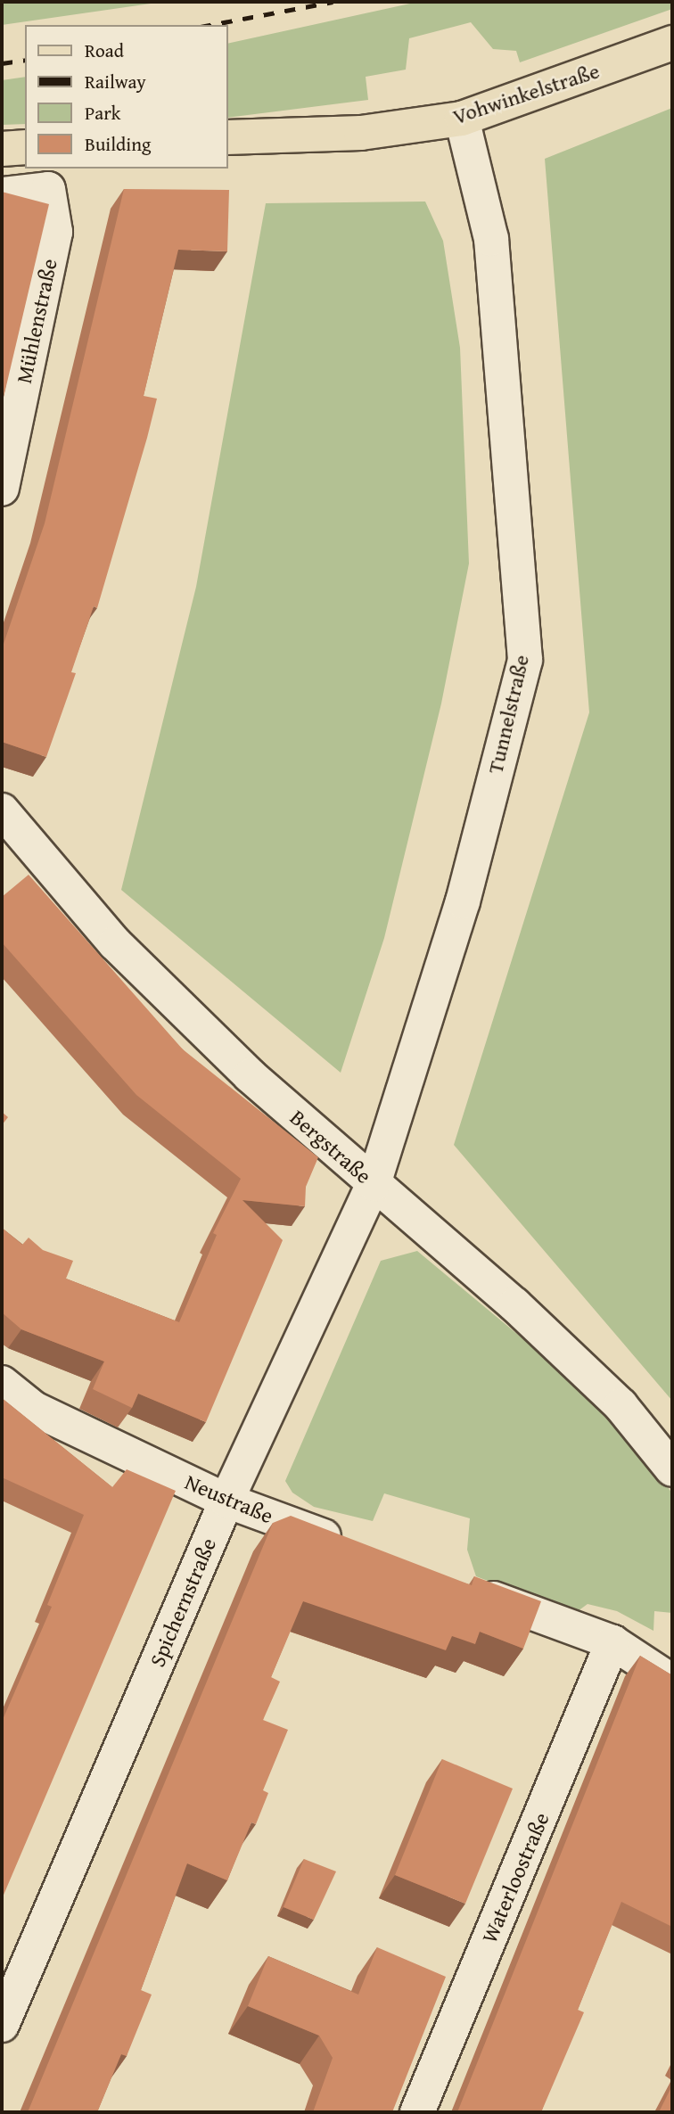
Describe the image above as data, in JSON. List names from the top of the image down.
{
  "streets": {
    "main road": ["Vohwinkelstraße"],
    "street": [
      "Mühlenstraße",
      "Tunnelstraße",
      "Bergstraße",
      "Neustraße",
      "Spichernstraße",
      "Waterloostraße"
    ]
  },
  "crossings": [
    ["Vohwinkelstraße", "Tunnelstraße"],
    ["Tunnelstraße", "Bergstraße"],
    ["Tunnelstraße", "Spichernstraße"],
    ["Bergstraße", "Spichernstraße"],
    ["Neustraße", "Spichernstraße"]
  ],
  "legend": [
    "Road",
    "Railway",
    "Park",
    "Building"
  ]
}
